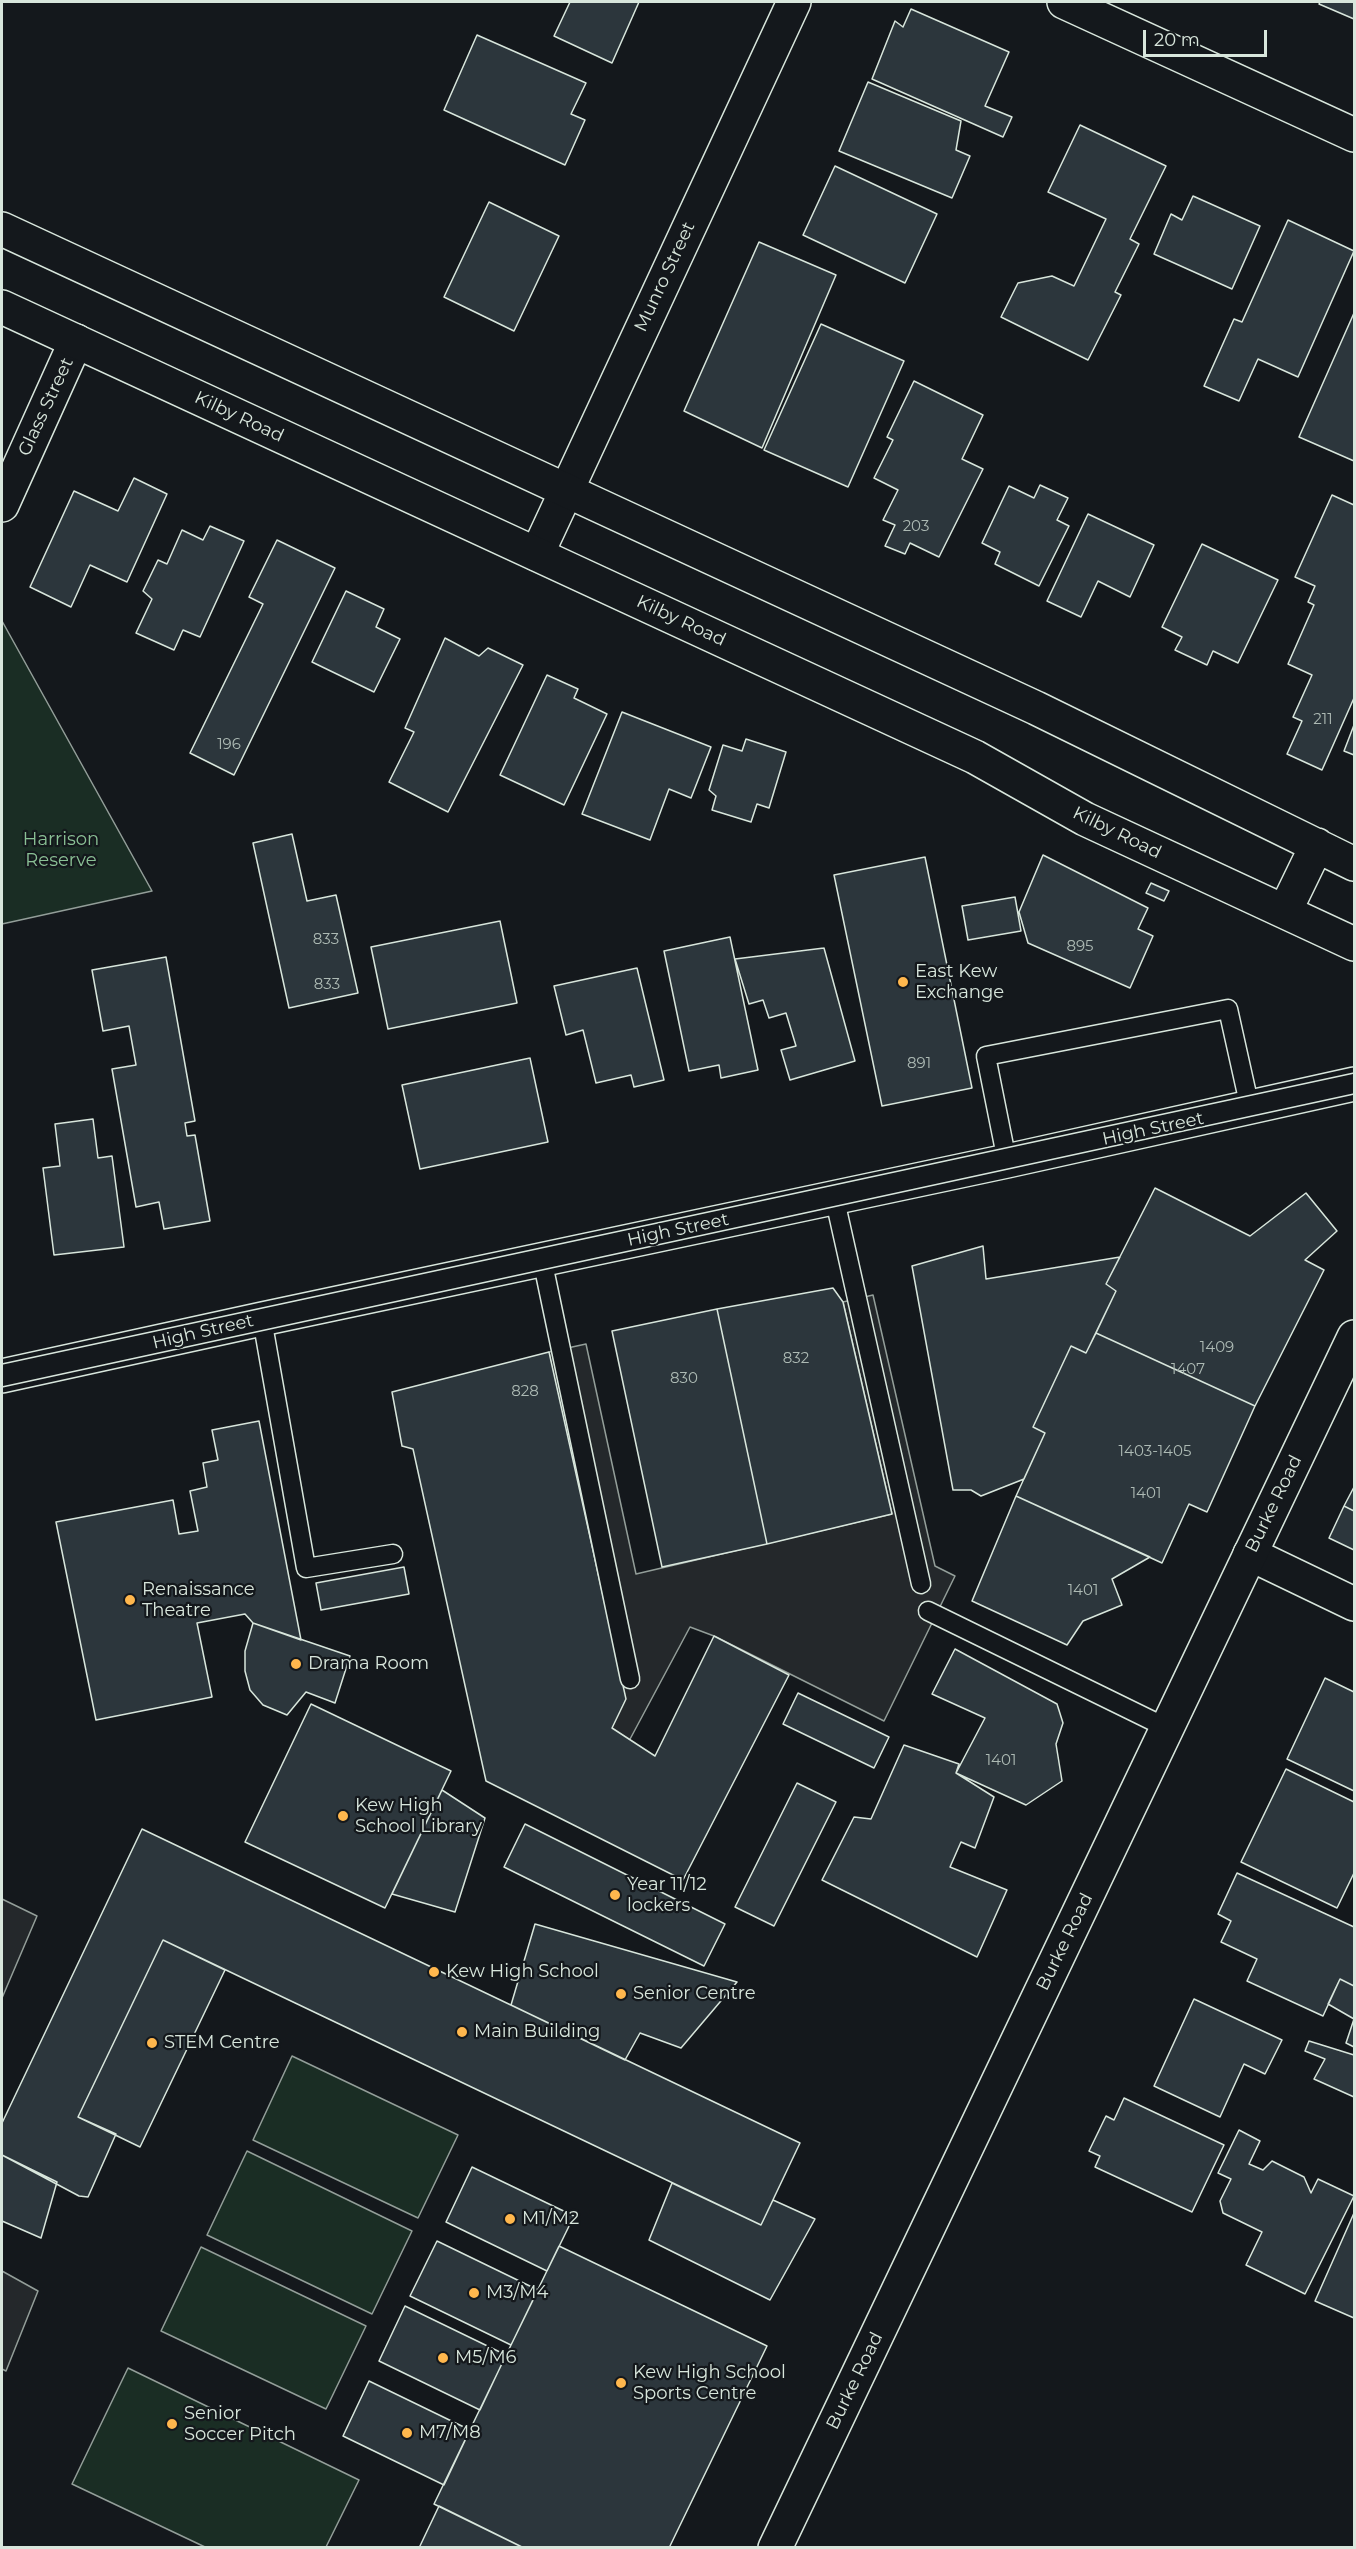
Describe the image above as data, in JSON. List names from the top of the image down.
{
  "streets": {
    "street": [
      "Munro Street",
      "Glass Street",
      "Kilby Road",
      "High Street",
      "Burke Road"
    ]
  },
  "crossings": [
    ["Munro Street", "Kilby Road"],
    ["Glass Street", "Kilby Road"]
  ],
  "parks": ["Harrison Reserve"],
  "places": [
    "East Kew Exchange",
    "Renaissance Theatre",
    "Drama Room",
    "Kew High School Library",
    "Year 11/12 lockers",
    "Kew High School",
    "Senior Centre",
    "Main Building",
    "STEM Centre",
    "M1/M2",
    "M3/M4",
    "M5/M6",
    "Kew High School Sports Centre",
    "Senior Soccer Pitch",
    "M7/M8"
  ],
  "house_numbers": [
    "203",
    "211",
    "196",
    "833",
    "895",
    "833",
    "891",
    "1409",
    "832",
    "1407",
    "830",
    "828",
    "1403-1405",
    "1401",
    "1401",
    "1401"
  ],
  "scale_bar": "20 m"
}
